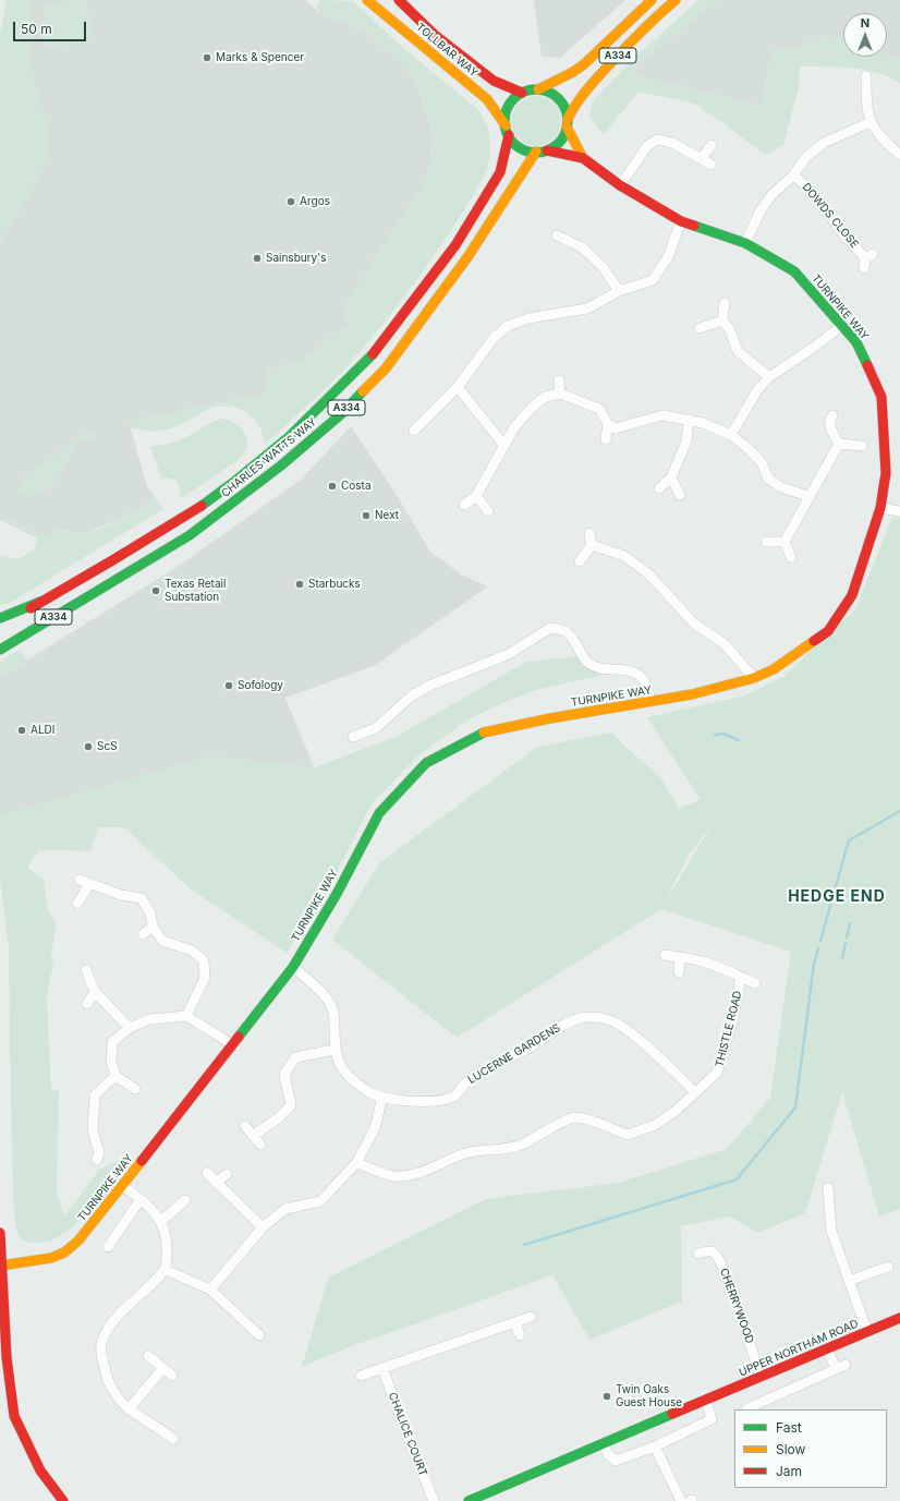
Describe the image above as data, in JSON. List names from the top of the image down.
{
  "streets": {
    "main road": [
      "TOLLBAR WAY",
      "A334",
      "TURNPIKE WAY",
      "CHARLES WATTS WAY",
      "UPPER NORTHAM ROAD"
    ],
    "street": [
      "DOWDS CLOSE",
      "THISTLE ROAD",
      "LUCERNE GARDENS",
      "CHERRYWOOD",
      "CHALICE COURT"
    ]
  },
  "crossings": [
    ["TOLLBAR WAY", "A334"],
    ["TOLLBAR WAY", "TURNPIKE WAY"],
    ["TOLLBAR WAY", "CHARLES WATTS WAY"],
    ["A334", "TURNPIKE WAY"],
    ["A334", "CHARLES WATTS WAY"],
    ["TURNPIKE WAY", "CHARLES WATTS WAY"],
    ["TURNPIKE WAY", "LUCERNE GARDENS"],
    ["THISTLE ROAD", "LUCERNE GARDENS"],
    ["CHERRYWOOD", "UPPER NORTHAM ROAD"]
  ],
  "districts": ["HEDGE END"],
  "places": [
    "Marks & Spencer",
    "Argos",
    "Sainsbury's",
    "Costa",
    "Next",
    "Starbucks",
    "Texas Retail Substation",
    "Sofology",
    "ALDI",
    "ScS",
    "Twin Oaks Guest House"
  ],
  "legend": ["Fast", "Slow", "Jam"],
  "scale_bar": "50 m",
  "north": "top"
}
